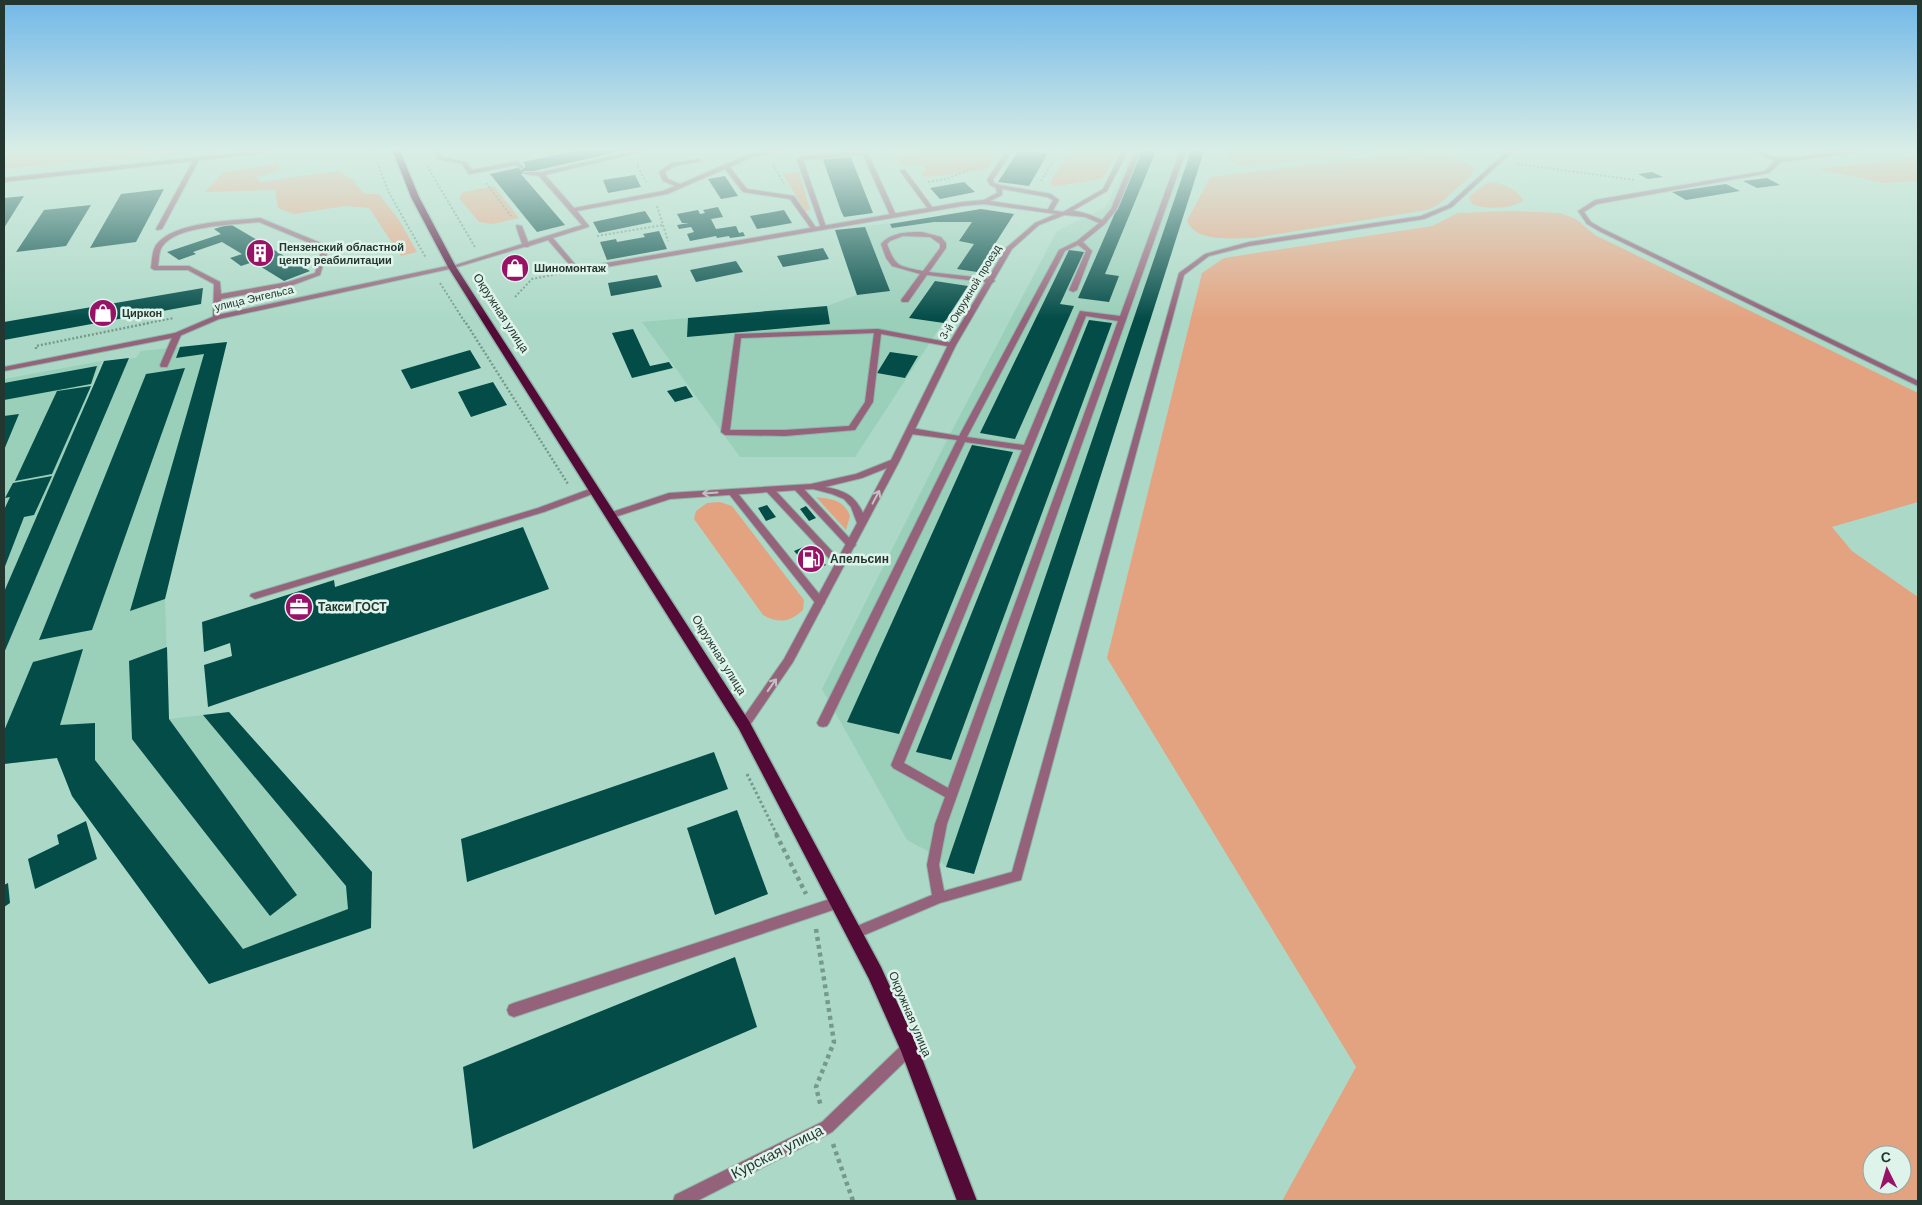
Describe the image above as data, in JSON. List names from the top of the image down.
{
  "streets": {
    "main road": ["Окружная улица"],
    "street": ["3-й Окружной проезд", "улица Энгельса", "Курская улица"]
  },
  "crossings": [
    ["3-й Окружной проезд", "Окружная улица"],
    ["улица Энгельса", "Окружная улица"],
    ["Окружная улица", "Курская улица"]
  ],
  "places": {
    "building": ["Пензенский областной центр реабилитации"],
    "shop": ["Шиномонтаж", "Циркон"],
    "fuel station": ["Апельсин"],
    "office": ["Такси ГОСТ"]
  },
  "north": "top"
}
